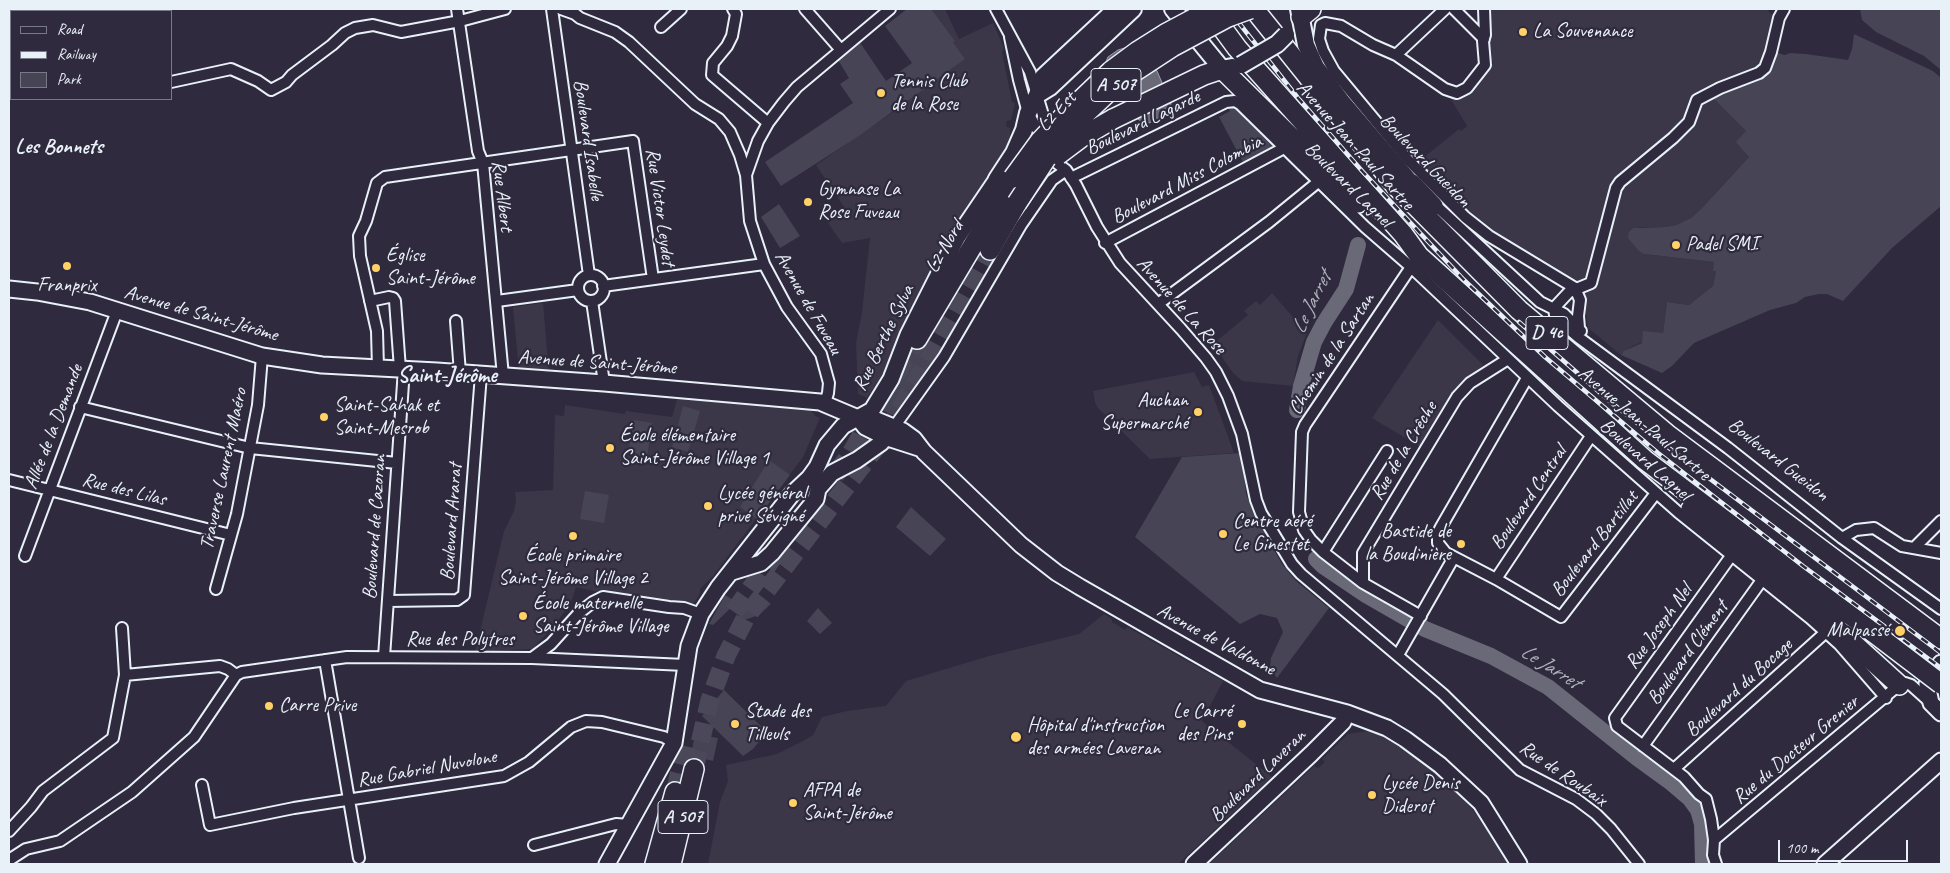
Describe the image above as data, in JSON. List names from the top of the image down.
{
  "streets": {
    "highway": [
      "A 507",
      "L2 Est",
      "Avenue Jean-Paul Sartre",
      "L2 Nord",
      "D 4c"
    ],
    "main road": ["Boulevard Gueidon", "Rue Berthe Sylva"],
    "street": [
      "Boulevard Lagarde",
      "Boulevard Isabelle",
      "Boulevard Miss Colombia",
      "Boulevard Lagnel",
      "Rue Albert",
      "Rue Victor Leydet",
      "Avenue de Fuveau",
      "Avenue de La Rose",
      "Avenue de Saint-Jérôme",
      "Chemin de la Sartan",
      "Allée de la Demande",
      "Rue de la Crêche",
      "Traverse Laurent Maéro",
      "Rue des Lilas",
      "Boulevard Central",
      "Boulevard Ararat",
      "Boulevard de Cazoran",
      "Boulevard Bartillat",
      "Rue Joseph Nel",
      "Rue des Polytres",
      "Avenue de Valdonne",
      "Boulevard Clément",
      "Boulevard du Bocage",
      "Rue du Docteur Grenier",
      "Rue Gabriel Nuvolone",
      "Rue de Roubaix",
      "Boulevard Laveran"
    ]
  },
  "crossings": [
    ["L2 Est", "Avenue Jean-Paul Sartre"],
    ["L2 Est", "L2 Nord"],
    ["L2 Est", "Rue Berthe Sylva"],
    ["Boulevard Lagarde", "Boulevard Lagnel"],
    ["Boulevard Lagarde", "Avenue de La Rose"],
    ["Boulevard Isabelle", "Rue Victor Leydet"],
    ["Avenue Jean-Paul Sartre", "Boulevard Lagnel"],
    ["Avenue Jean-Paul Sartre", "Chemin de la Sartan"],
    ["Boulevard Miss Colombia", "Boulevard Lagnel"],
    ["Boulevard Miss Colombia", "Avenue de La Rose"],
    ["Boulevard Lagnel", "Chemin de la Sartan"],
    ["Boulevard Lagnel", "Rue de la Crêche"],
    ["Boulevard Lagnel", "Boulevard Central"],
    ["Boulevard Lagnel", "Boulevard Bartillat"],
    ["Boulevard Lagnel", "Rue Joseph Nel"],
    ["Boulevard Lagnel", "Boulevard Clément"],
    ["Boulevard Lagnel", "Boulevard du Bocage"],
    ["Boulevard Lagnel", "Rue du Docteur Grenier"],
    ["Rue Albert", "Rue Victor Leydet"],
    ["Rue Albert", "Avenue de Saint-Jérôme"],
    ["Rue Victor Leydet", "Avenue de Saint-Jérôme"],
    ["Rue Victor Leydet", "Boulevard de Cazoran"],
    ["L2 Nord", "Rue Berthe Sylva"],
    ["Avenue de Fuveau", "Avenue de Saint-Jérôme"],
    ["Avenue de La Rose", "Rue de Roubaix"],
    ["Avenue de Saint-Jérôme", "Rue Berthe Sylva"],
    ["Avenue de Saint-Jérôme", "Allée de la Demande"],
    ["Avenue de Saint-Jérôme", "Traverse Laurent Maéro"],
    ["Avenue de Saint-Jérôme", "Boulevard Ararat"],
    ["Avenue de Saint-Jérôme", "Boulevard de Cazoran"],
    ["Avenue de Saint-Jérôme", "Avenue de Valdonne"],
    ["Rue Berthe Sylva", "Rue des Polytres"],
    ["Rue Berthe Sylva", "Avenue de Valdonne"],
    ["Rue Berthe Sylva", "Rue Gabriel Nuvolone"],
    ["Chemin de la Sartan", "Rue de la Crêche"],
    ["Allée de la Demande", "Rue des Lilas"],
    ["Traverse Laurent Maéro", "Rue des Lilas"],
    ["Boulevard Central", "Boulevard Bartillat"],
    ["Boulevard Ararat", "Boulevard de Cazoran"],
    ["Boulevard de Cazoran", "Rue des Polytres"],
    ["Rue Joseph Nel", "Boulevard Clément"],
    ["Avenue de Valdonne", "Boulevard Laveran"]
  ],
  "districts": ["Les Bonnets", "Saint-Jérôme"],
  "water": ["Le Jarret"],
  "places": [
    "La Souvenance",
    "Tennis Club de la Rose",
    "Gymnase La Rose Fuveau",
    "Padel SMI",
    "Franprix",
    "Église Saint-Jérôme",
    "Auchan Supermarché",
    "Saint-Sahak et Saint-Mesrob",
    "École élémentaire Saint-Jérôme Village 1",
    "Lycée général privé Sévigné",
    "Centre aéré Le Ginestet",
    "École primaire Saint-Jérôme Village 2",
    "Bastide de la Boudinière",
    "École maternelle Saint-Jérôme Village",
    "Malpassé",
    "Carre Prive",
    "Stade des Tilleuls",
    "Le Carré des Pins",
    "Hôpital d'instruction des armées Laveran",
    "Lycée Denis Diderot",
    "AFPA de Saint-Jérôme"
  ],
  "legend": ["Road", "Railway", "Park"],
  "scale_bar": "100 m"
}
